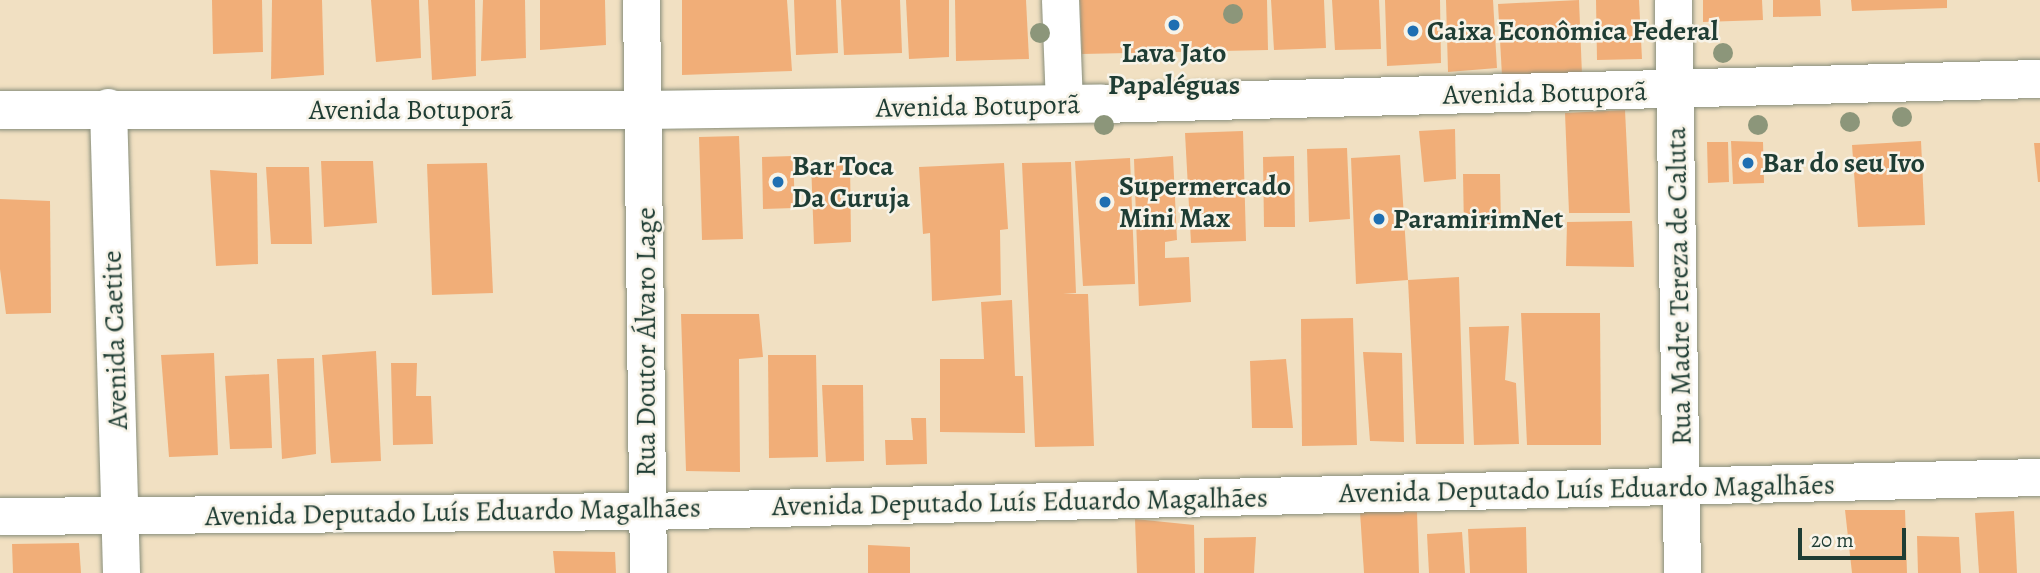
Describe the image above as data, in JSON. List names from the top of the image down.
{
  "streets": {
    "street": [
      "Avenida Botuporã",
      "Rua Madre Tereza de Caluta",
      "Avenida Caetite",
      "Rua Doutor Álvaro Lage",
      "Avenida Deputado Luís Eduardo Magalhães"
    ]
  },
  "crossings": [
    ["Avenida Botuporã", "Rua Madre Tereza de Caluta"],
    ["Avenida Botuporã", "Avenida Caetite"],
    ["Avenida Botuporã", "Rua Doutor Álvaro Lage"],
    ["Rua Madre Tereza de Caluta", "Avenida Deputado Luís Eduardo Magalhães"],
    ["Avenida Caetite", "Avenida Deputado Luís Eduardo Magalhães"],
    ["Rua Doutor Álvaro Lage", "Avenida Deputado Luís Eduardo Magalhães"]
  ],
  "places": [
    "Lava Jato Papaléguas",
    "Caixa Econômica Federal",
    "Bar do seu Ivo",
    "Bar Toca Da Curuja",
    "Supermercado Mini Max",
    "ParamirimNet"
  ],
  "scale_bar": "20 m"
}
